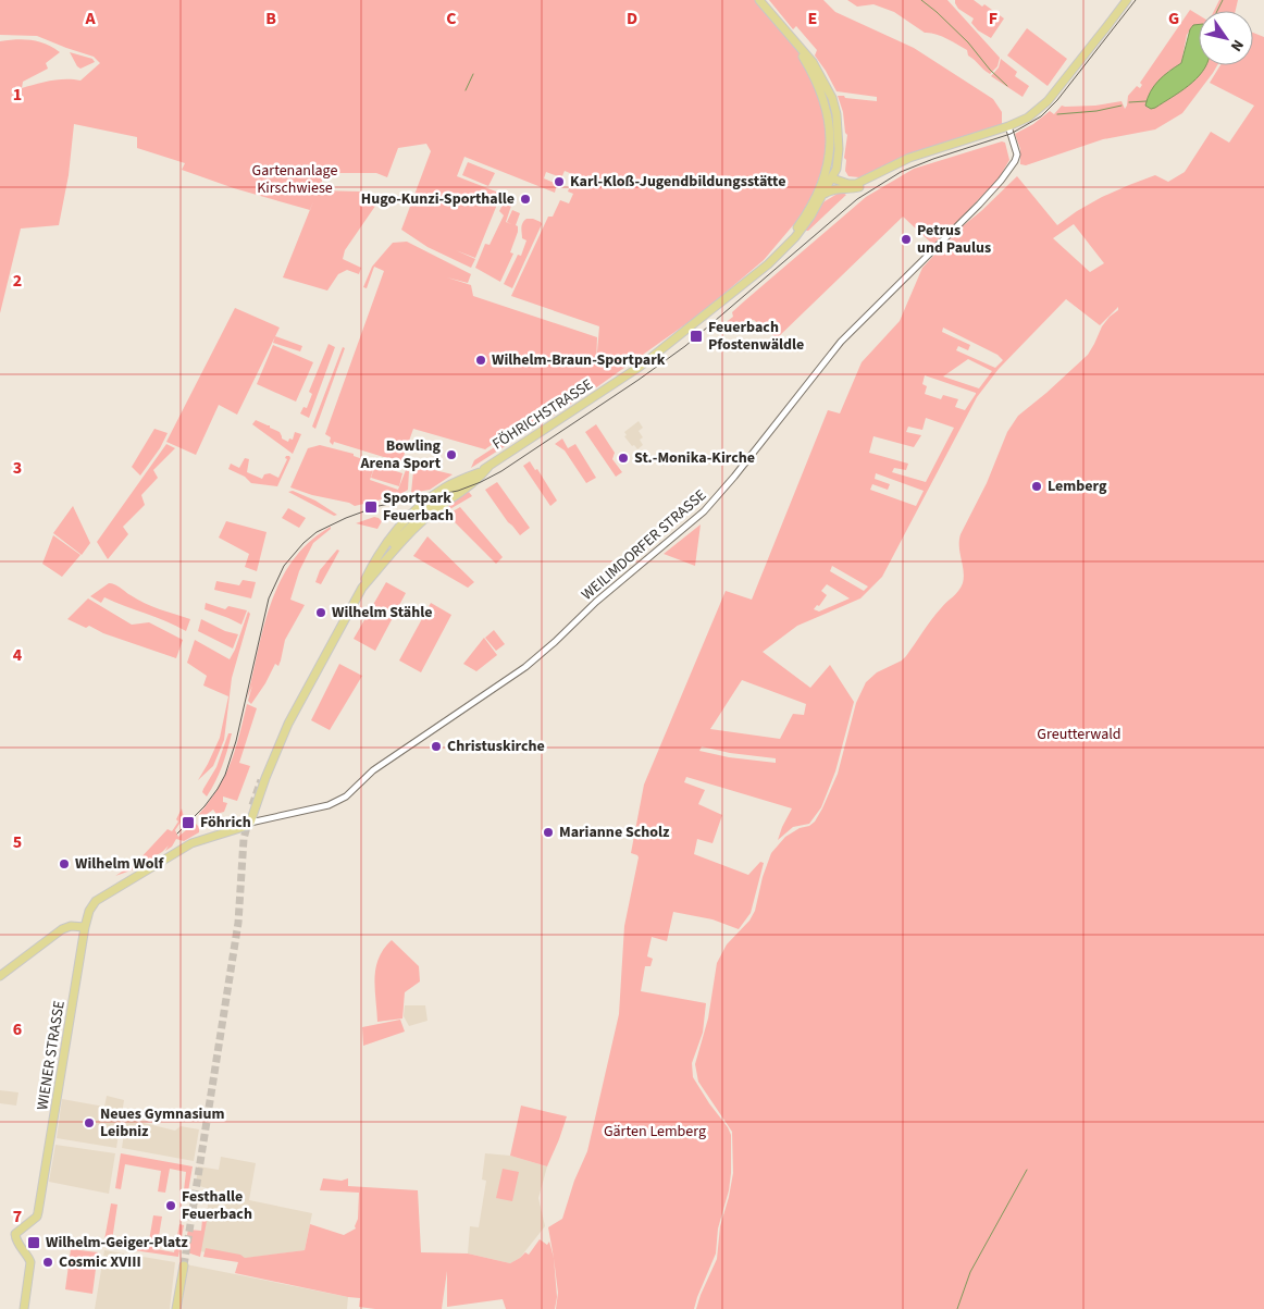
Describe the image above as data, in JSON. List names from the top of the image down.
{
  "streets": {
    "main road": ["FÖHRICHSTRASSE", "WIENER STRASSE"],
    "street": ["WEILIMDORFER STRASSE"]
  },
  "crossings": [
    ["FÖHRICHSTRASSE", "WEILIMDORFER STRASSE"],
    ["FÖHRICHSTRASSE", "WIENER STRASSE"],
    ["WEILIMDORFER STRASSE", "WIENER STRASSE"]
  ],
  "parks": ["Gartenanlage Kirschwiese", "Greutterwald", "Gärten Lemberg"],
  "places": {
    "other": [
      "Karl-Kloß-Jugendbildungsstätte",
      "Hugo-Kunzi-Sporthalle",
      "Petrus und Paulus",
      "Wilhelm-Braun-Sportpark",
      "Bowling Arena Sport",
      "St.-Monika-Kirche",
      "Lemberg",
      "Wilhelm Stähle",
      "Christuskirche",
      "Marianne Scholz",
      "Wilhelm Wolf",
      "Neues Gymnasium Leibniz",
      "Festhalle Feuerbach",
      "Cosmic XVIII"
    ],
    "transit": [
      "Feuerbach Pfostenwäldle",
      "Sportpark Feuerbach",
      "Föhrich",
      "Wilhelm-Geiger-Platz"
    ]
  },
  "north": "bottom right",
  "grid": {
    "columns": [
      "A",
      "B",
      "C",
      "D",
      "E",
      "F",
      "G"
    ],
    "rows": [
      "1",
      "2",
      "3",
      "4",
      "5",
      "6",
      "7"
    ]
  }
}
